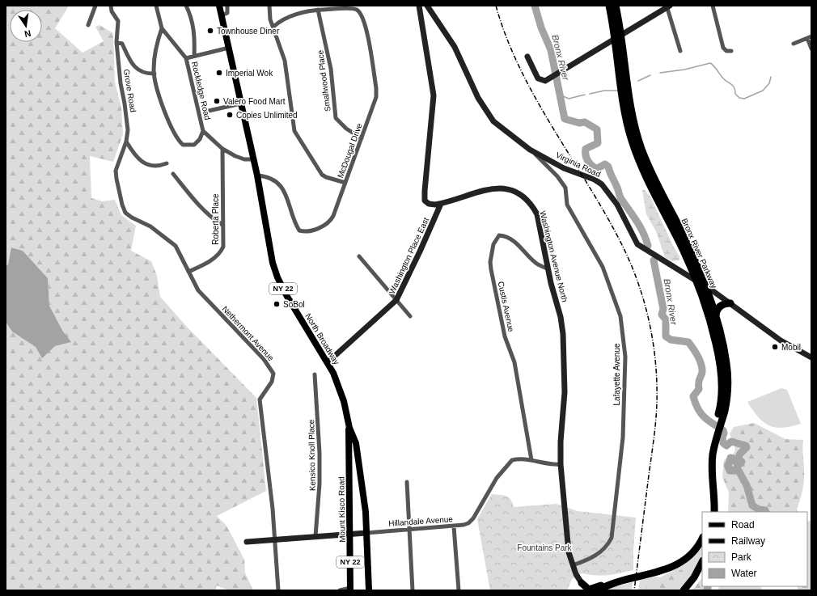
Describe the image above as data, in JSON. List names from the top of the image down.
{
  "streets": {
    "highway": ["Bronx River Parkway"],
    "main road": ["NY 22", "North Broadway", "Mount Kisco Road"],
    "street": [
      "Smallwood Place",
      "Grove Road",
      "Rockledge Road",
      "McDougal Drive",
      "Virginia Road",
      "Roberta Place",
      "Washington Place East",
      "Washington Avenue North",
      "Custis Avenue",
      "Nethermont Avenue",
      "Lafayette Avenue",
      "Kensico Knoll Place",
      "Hillandale Avenue"
    ]
  },
  "crossings": [
    ["Smallwood Place", "McDougal Drive"],
    ["Grove Road", "Nethermont Avenue"],
    ["McDougal Drive", "North Broadway"],
    ["Virginia Road", "Bronx River Parkway"],
    ["Virginia Road", "Lafayette Avenue"],
    ["Roberta Place", "Nethermont Avenue"],
    ["Washington Place East", "Washington Avenue North"],
    ["Washington Place East", "North Broadway"],
    ["Washington Avenue North", "Custis Avenue"],
    ["Washington Avenue North", "Lafayette Avenue"],
    ["Washington Avenue North", "Hillandale Avenue"],
    ["Custis Avenue", "Hillandale Avenue"],
    ["Nethermont Avenue", "Hillandale Avenue"],
    ["North Broadway", "Mount Kisco Road"],
    ["North Broadway", "Hillandale Avenue"],
    ["Kensico Knoll Place", "Hillandale Avenue"],
    ["Mount Kisco Road", "Hillandale Avenue"]
  ],
  "water": ["Bronx River"],
  "parks": ["Fountains Park"],
  "places": [
    "Townhouse Diner",
    "Imperial Wok",
    "Valero Food Mart",
    "Copies Unlimited",
    "SoBol",
    "Mobil"
  ],
  "legend": [
    "Road",
    "Railway",
    "Park",
    "Water"
  ],
  "north": "bottom"
}
